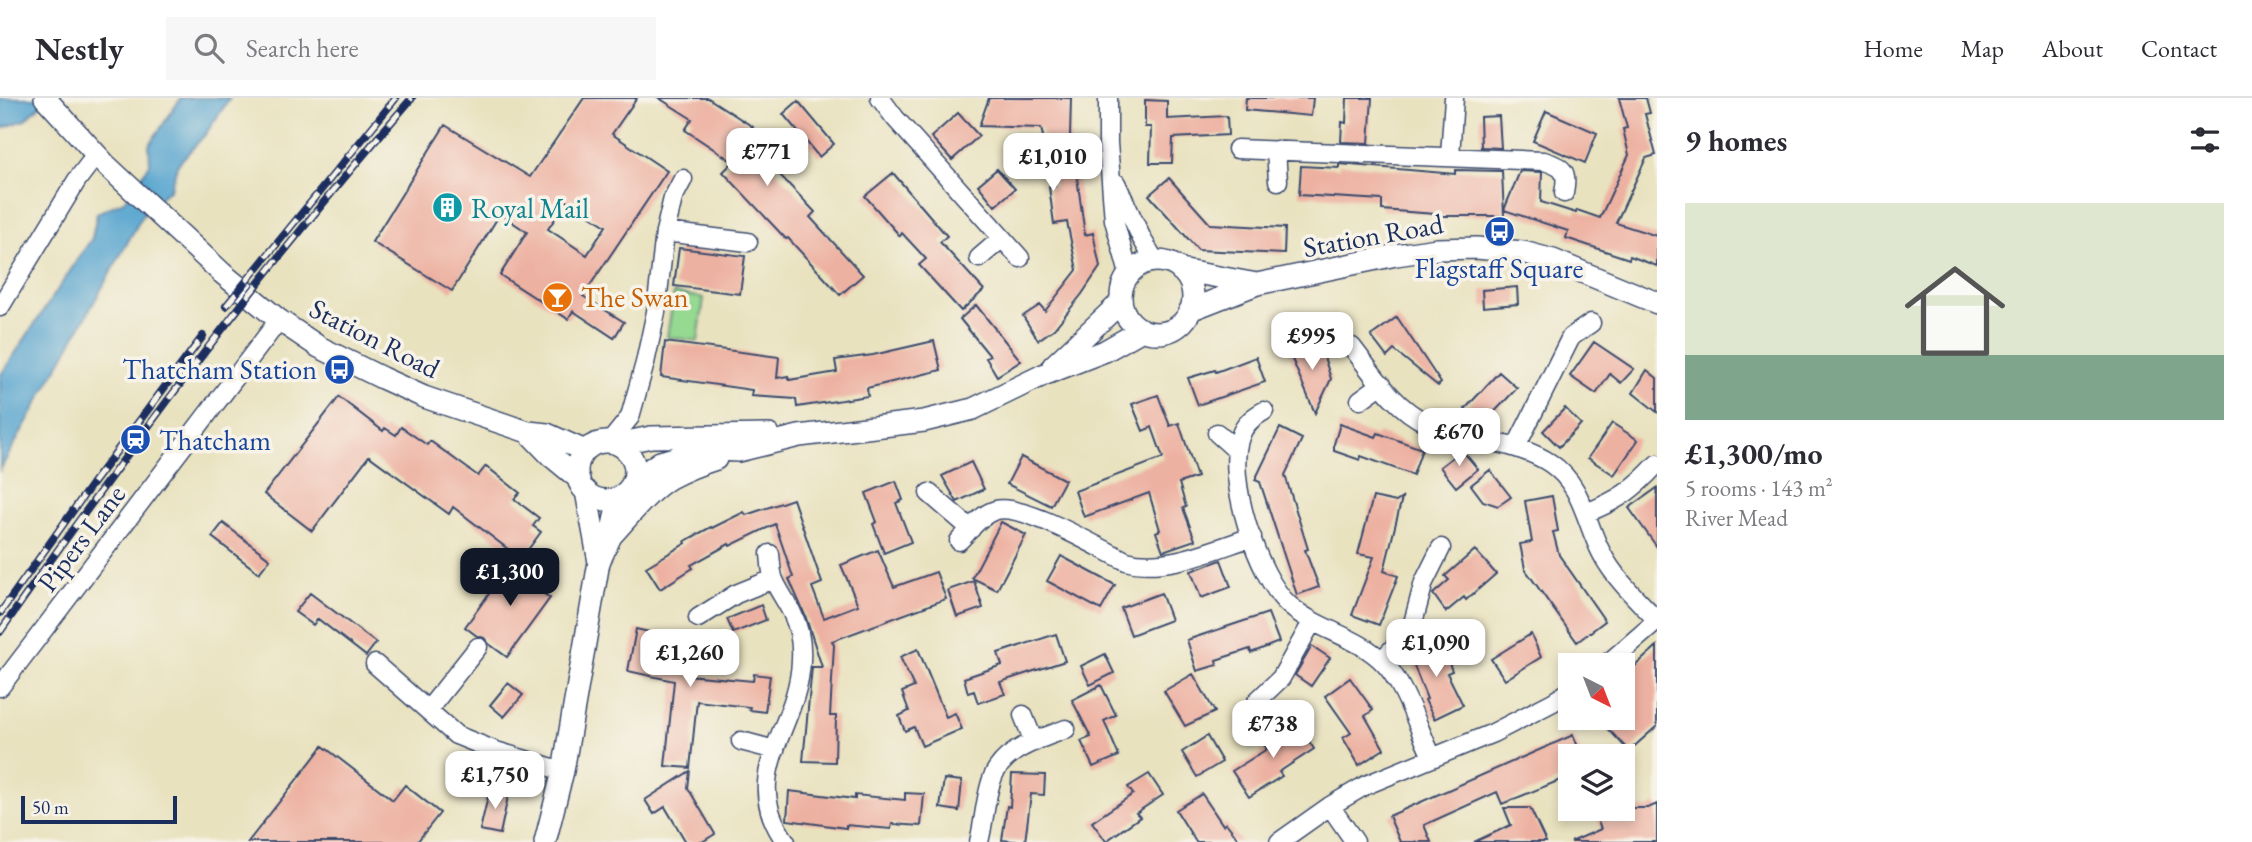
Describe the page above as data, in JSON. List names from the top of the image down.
{
  "streets": {
    "street": ["Station Road", "Pipers Lane"]
  },
  "crossings": [
    ["Station Road", "Pipers Lane"]
  ],
  "places": {
    "building": ["Royal Mail"],
    "bus stop": ["Flagstaff Square", "Thatcham Station"],
    "bar": ["The Swan"],
    "station": ["Thatcham"]
  },
  "scale_bar": "50 m",
  "north": "bottom right",
  "page": {
    "header": "Nestly",
    "search": "Search here",
    "nav": [
      "Home",
      "Map",
      "About",
      "Contact"
    ],
    "heading": "9 homes",
    "price": [
      "£771",
      "£1,010",
      "£995",
      "£670",
      "£1,300",
      "£1,090",
      "£1,260",
      "£738",
      "£1,750"
    ],
    "list": [
      {
        "name": "£1,300/mo",
        "note": "5 rooms · 143 m² · River Mead"
      }
    ],
    "scale": "50 m"
  }
}
